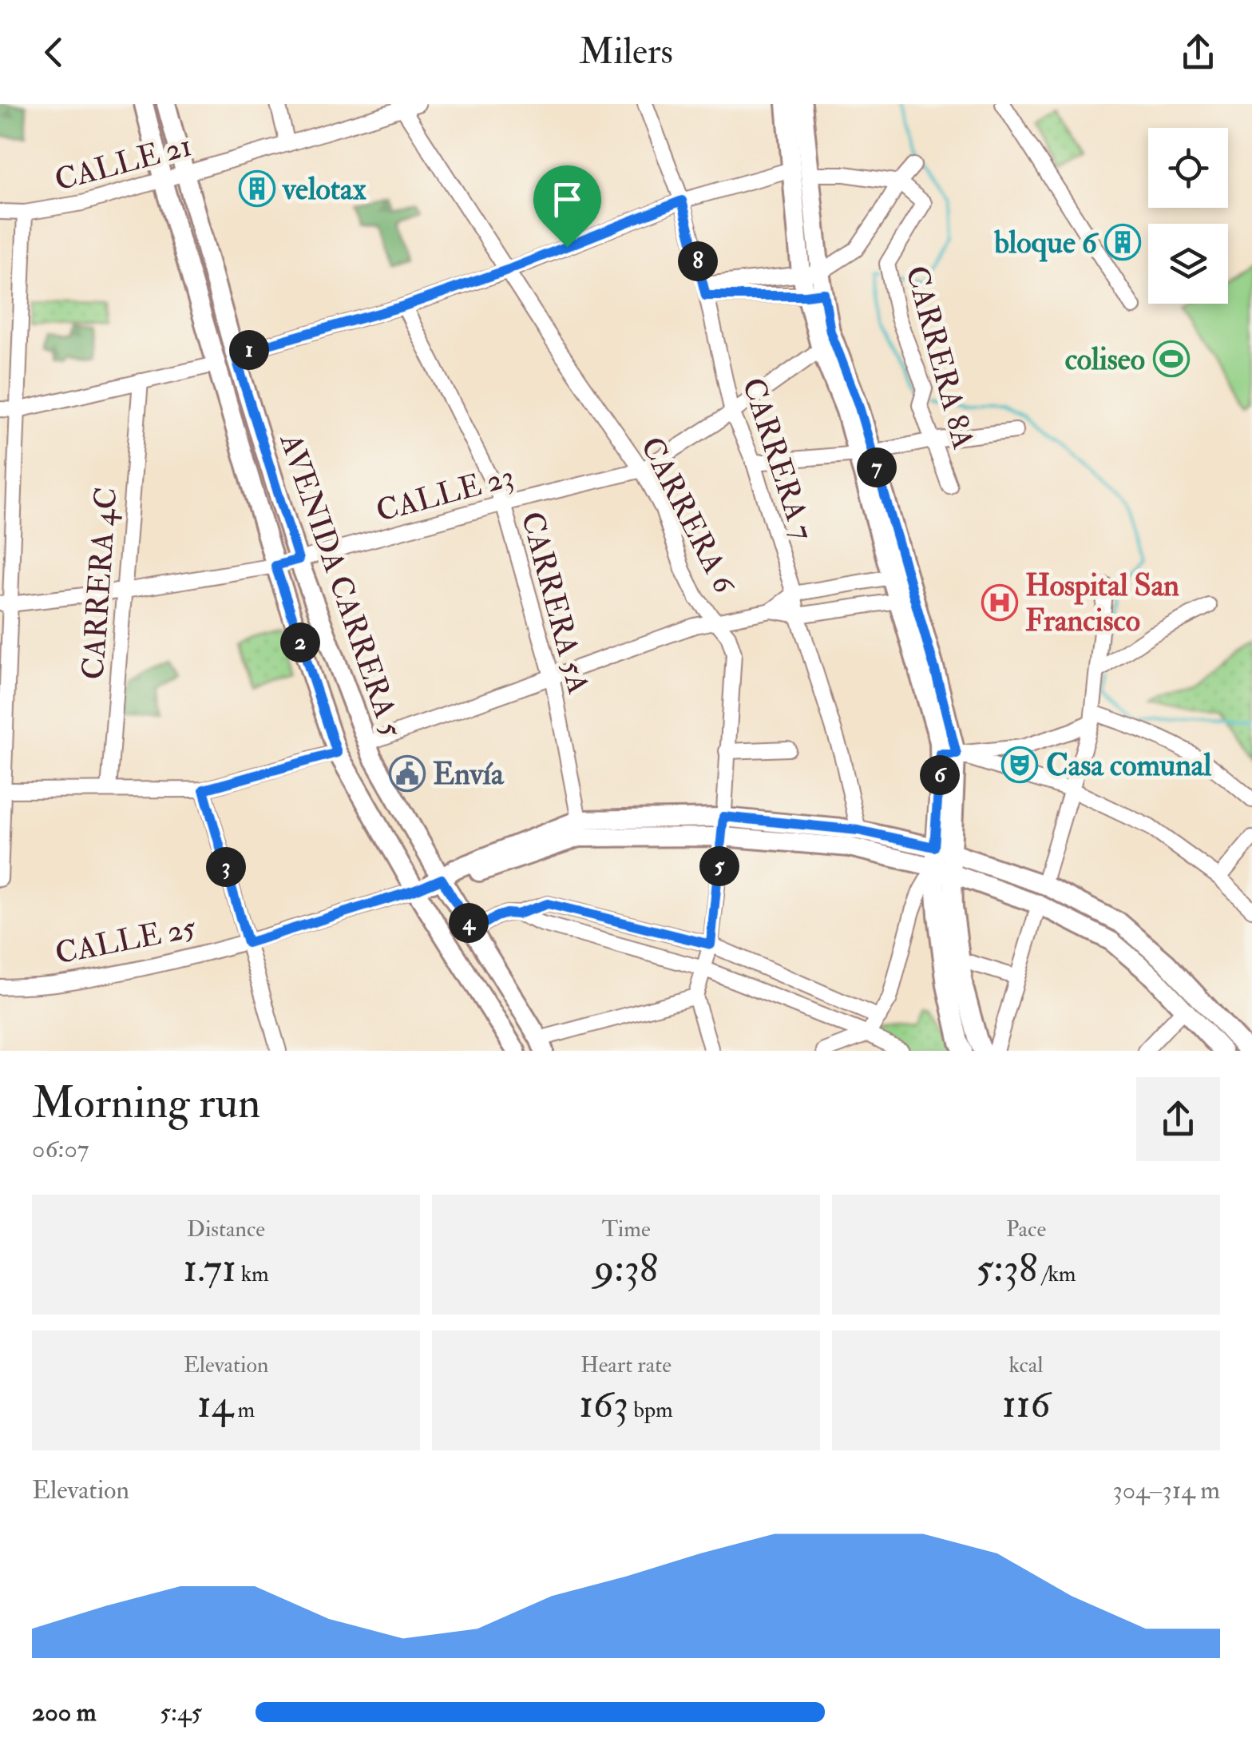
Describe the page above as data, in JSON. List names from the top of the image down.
{
  "streets": {
    "main road": ["AVENIDA CARRERA 5", "CALLE 25"],
    "street": [
      "CALLE 21",
      "CARRERA 8A",
      "CARRERA 7",
      "CALLE 23",
      "CARRERA 6",
      "CARRERA 4C",
      "CARRERA 5A"
    ]
  },
  "crossings": [
    ["CALLE 21", "CARRERA 6"],
    ["CALLE 21", "AVENIDA CARRERA 5"],
    ["CARRERA 7", "CALLE 23"],
    ["CALLE 23", "CARRERA 6"],
    ["CALLE 23", "CARRERA 4C"],
    ["CALLE 23", "AVENIDA CARRERA 5"],
    ["CALLE 23", "CARRERA 5A"],
    ["AVENIDA CARRERA 5", "CALLE 25"],
    ["CARRERA 5A", "CALLE 25"]
  ],
  "places": {
    "building": ["velotax", "bloque 6"],
    "sports": ["coliseo"],
    "hospital": ["Hospital San Francisco"],
    "theatre": ["Casa comunal"],
    "public building": ["Envía"]
  },
  "page": {
    "header": "Milers",
    "pins": [
      "8",
      "1",
      "7",
      "2",
      "6",
      "5",
      "3",
      "4"
    ],
    "heading": ["Morning run", "06:07"],
    "stats": [
      ["Distance", "1.71 km"],
      ["Time", "9:38"],
      ["Pace", "5:38 /km"],
      ["Elevation", "14 m"],
      ["Heart rate", "163 bpm"],
      ["kcal", "116"]
    ],
    "chart": ["Elevation", "304–314 m"],
    "list": [
      {
        "name": "200 m",
        "note": "5:45"
      }
    ]
  }
}
